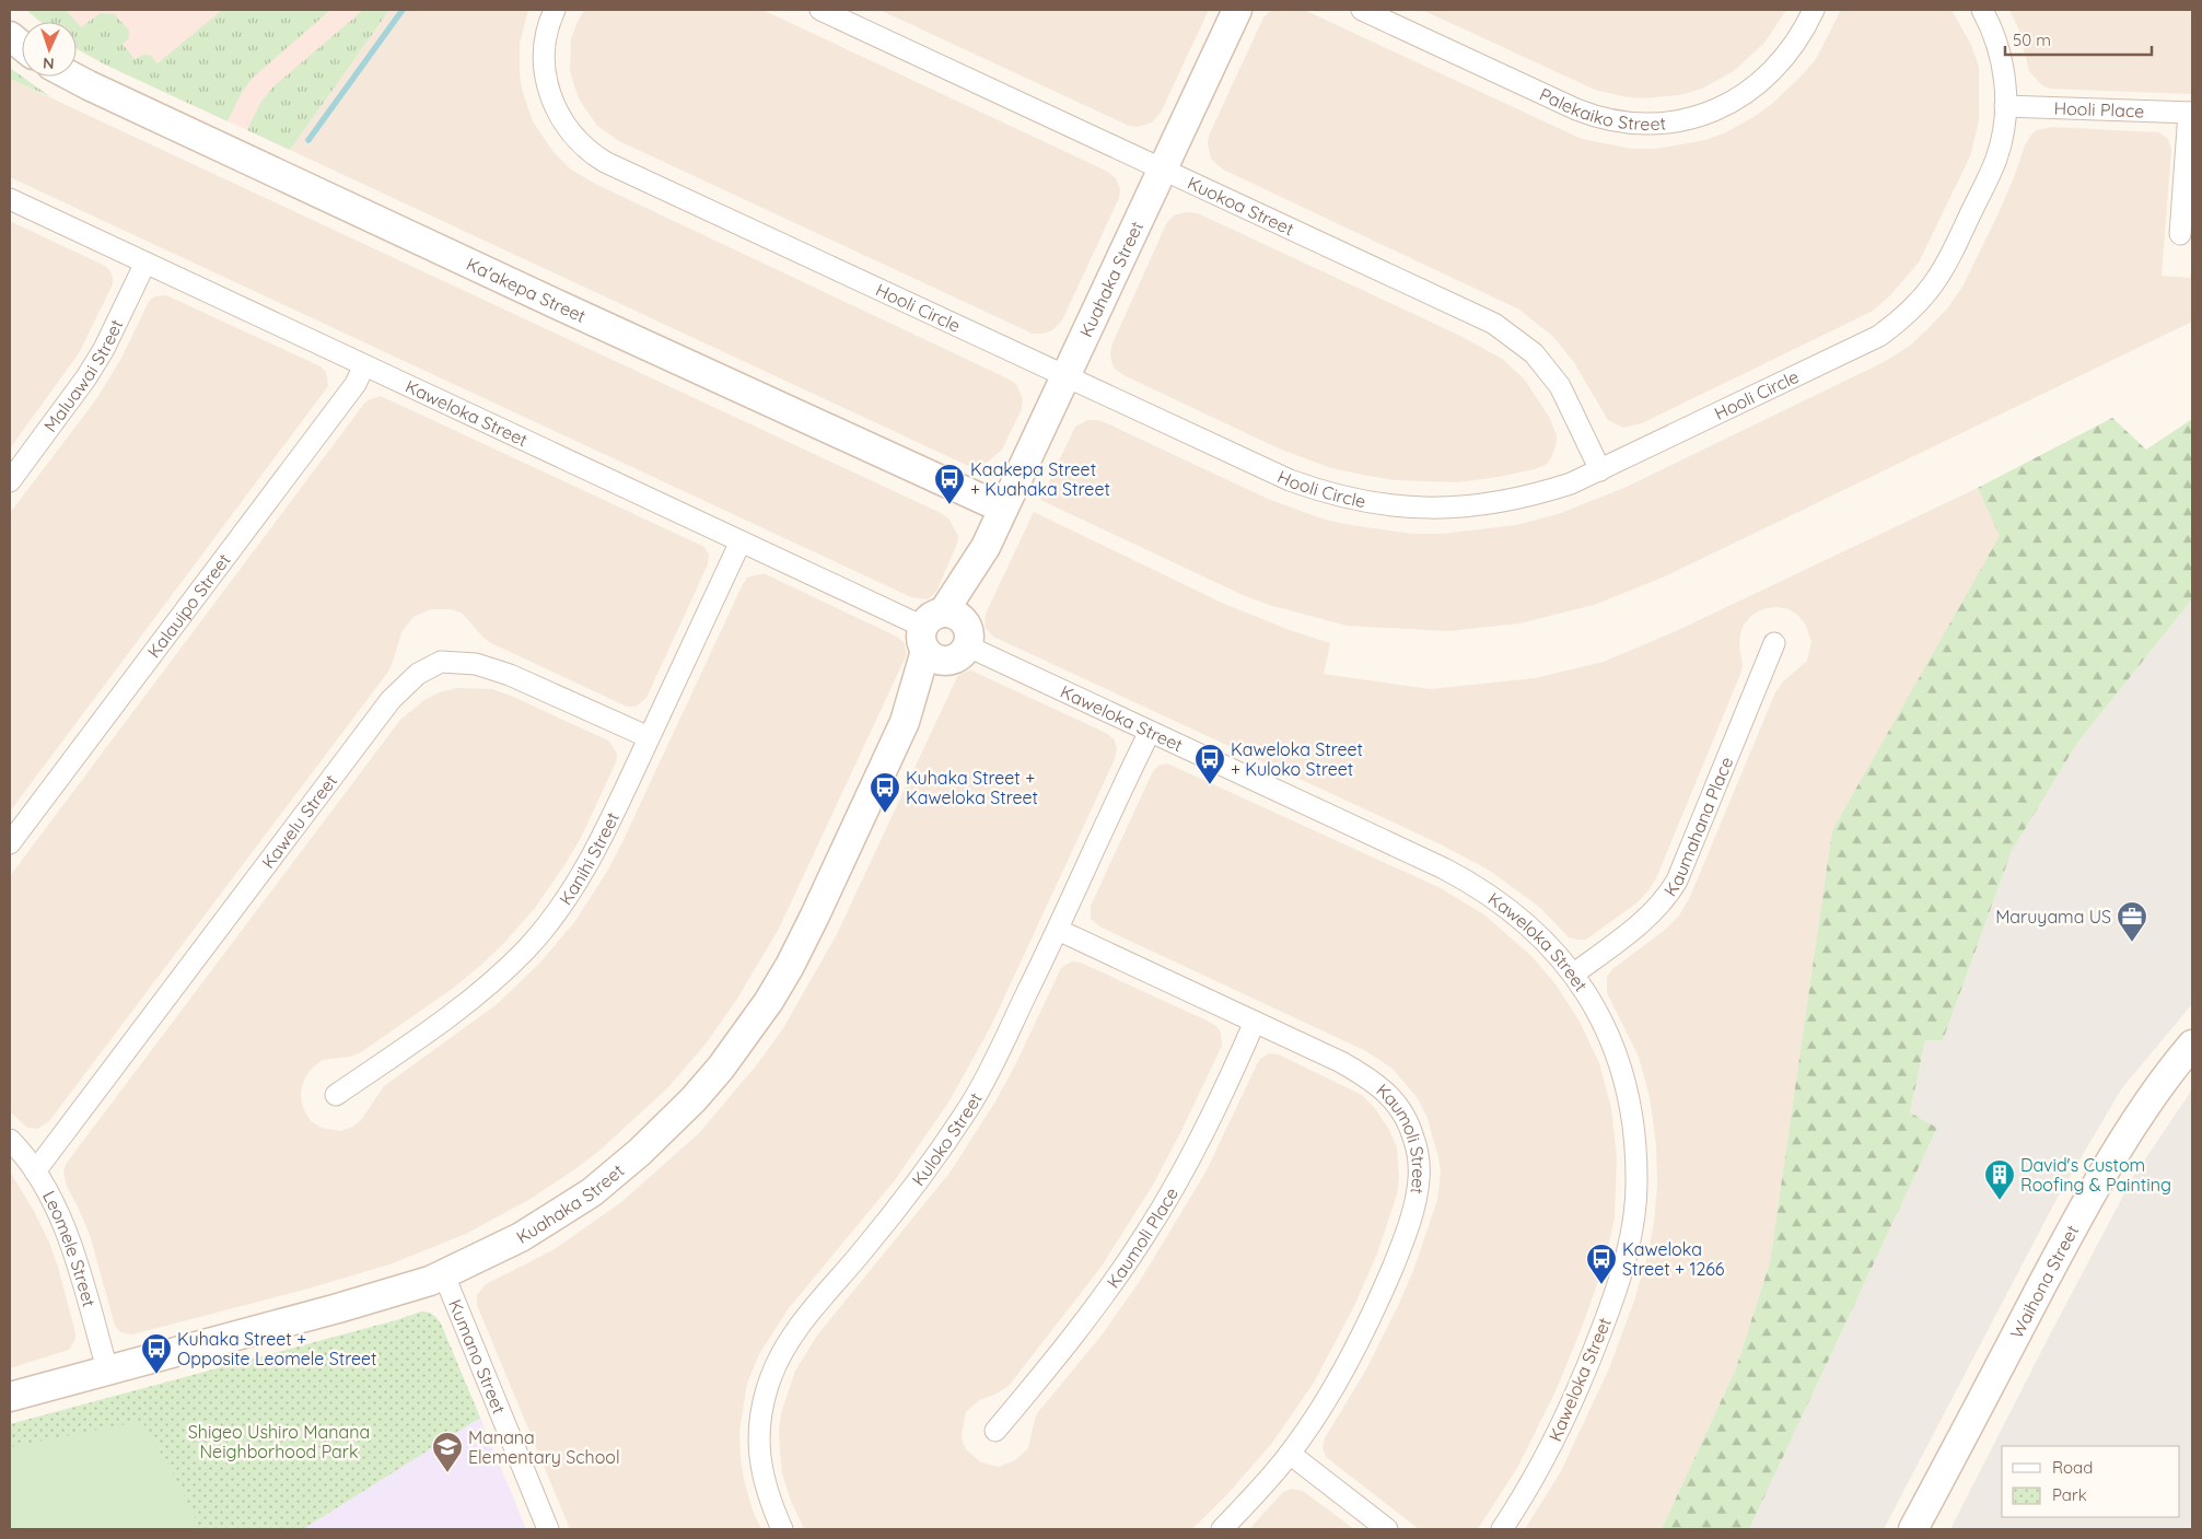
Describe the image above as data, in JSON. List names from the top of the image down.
{
  "streets": {
    "street": [
      "Palekaiko Street",
      "Hooli Place",
      "Kuokoa Street",
      "Kuahaka Street",
      "Ka'akepa Street",
      "Hooli Circle",
      "Maluawai Street",
      "Kaweloka Street",
      "Kalauipo Street",
      "Kawelu Street",
      "Kaumahana Place",
      "Kanihi Street",
      "Kuloko Street",
      "Kaumoli Street",
      "Kaumoli Place",
      "Leomele Street",
      "Waihona Street",
      "Kumano Street"
    ]
  },
  "crossings": [
    ["Hooli Place", "Hooli Circle"],
    ["Kuokoa Street", "Kuahaka Street"],
    ["Kuokoa Street", "Hooli Circle"],
    ["Kuahaka Street", "Ka'akepa Street"],
    ["Kuahaka Street", "Hooli Circle"],
    ["Kuahaka Street", "Kaweloka Street"],
    ["Kuahaka Street", "Leomele Street"],
    ["Kuahaka Street", "Kumano Street"],
    ["Maluawai Street", "Kaweloka Street"],
    ["Kaweloka Street", "Kalauipo Street"],
    ["Kaweloka Street", "Kaumahana Place"],
    ["Kaweloka Street", "Kanihi Street"],
    ["Kaweloka Street", "Kuloko Street"],
    ["Kawelu Street", "Kanihi Street"],
    ["Kawelu Street", "Leomele Street"],
    ["Kuloko Street", "Kaumoli Street"],
    ["Kaumoli Street", "Kaumoli Place"]
  ],
  "parks": ["Shigeo Ushiro Manana Neighborhood Park"],
  "places": {
    "bus stop": [
      "Kaakepa Street + Kuahaka Street",
      "Kaweloka Street + Kuloko Street",
      "Kuhaka Street + Kaweloka Street",
      "Kaweloka Street + 1266",
      "Kuhaka Street + Opposite Leomele Street"
    ],
    "office": ["Maruyama US"],
    "building": ["David's Custom Roofing & Painting"],
    "school or university": ["Manana Elementary School"]
  },
  "legend": ["Road", "Park"],
  "scale_bar": "50 m",
  "north": "bottom"
}
